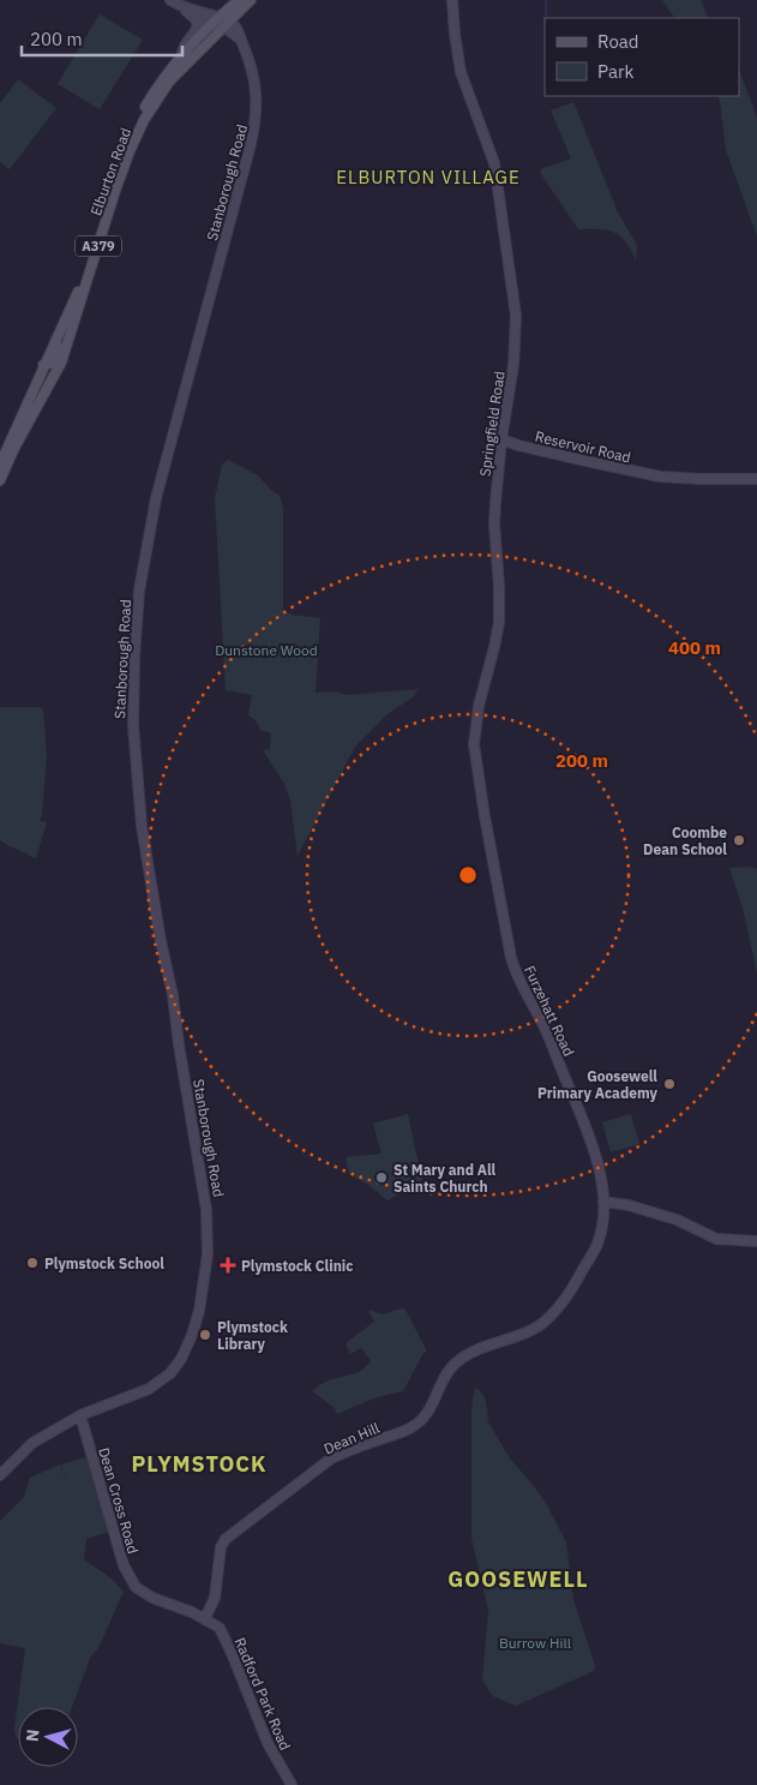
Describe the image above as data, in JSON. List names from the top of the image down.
{
  "streets": {
    "main road": ["Elburton Road", "A379"],
    "street": [
      "Stanborough Road",
      "Springfield Road",
      "Reservoir Road",
      "Furzehatt Road",
      "Dean Hill",
      "Dean Cross Road",
      "Radford Park Road"
    ]
  },
  "crossings": [
    ["Elburton Road", "Stanborough Road"],
    ["Elburton Road", "A379"],
    ["Stanborough Road", "Dean Cross Road"],
    ["Springfield Road", "Reservoir Road"],
    ["Springfield Road", "Furzehatt Road"],
    ["Furzehatt Road", "Dean Hill"],
    ["Dean Hill", "Dean Cross Road"],
    ["Dean Hill", "Radford Park Road"],
    ["Dean Cross Road", "Radford Park Road"]
  ],
  "districts": ["ELBURTON VILLAGE", "PLYMSTOCK", "GOOSEWELL"],
  "parks": ["Dunstone Wood", "Burrow Hill"],
  "places": {
    "other": [
      "Coombe Dean School",
      "Goosewell Primary Academy",
      "St Mary and All Saints Church",
      "Plymstock School",
      "Plymstock Library"
    ],
    "health": ["Plymstock Clinic"]
  },
  "legend": ["Road", "Park"],
  "scale_bar": "200 m",
  "north": "left",
  "rings": ["400 m", "200 m"]
}
